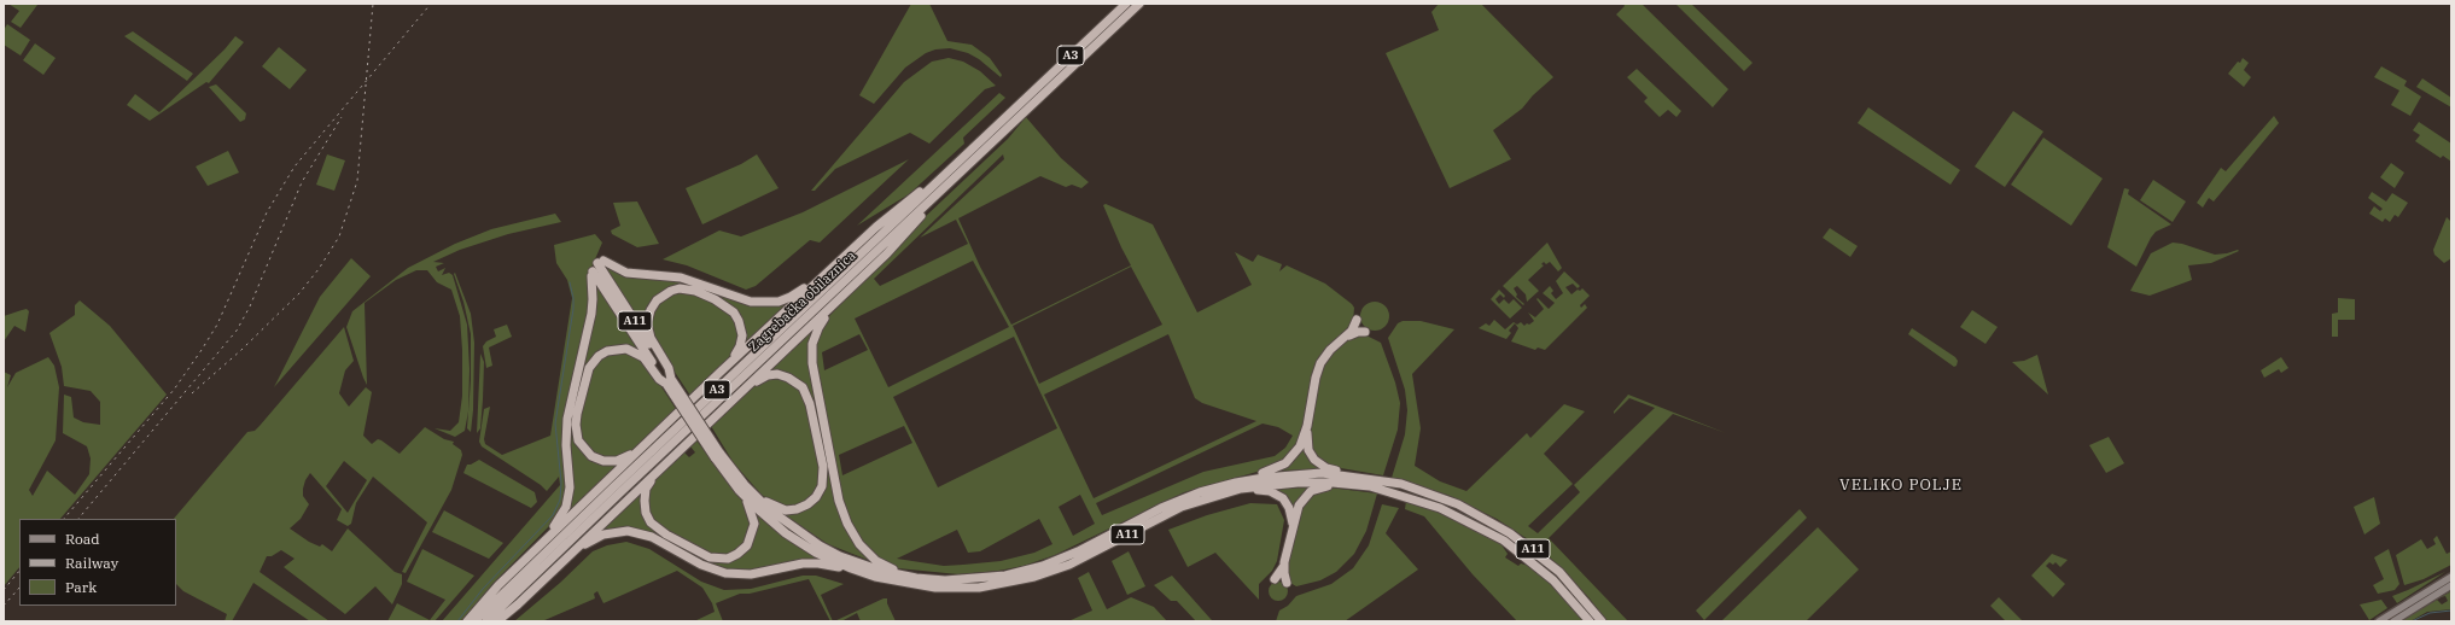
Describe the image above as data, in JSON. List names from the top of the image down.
{
  "streets": {
    "highway": ["A3", "Zagrebačka obilaznica", "A11"]
  },
  "districts": ["VELIKO POLJE"],
  "legend": ["Road", "Railway", "Park"]
}
